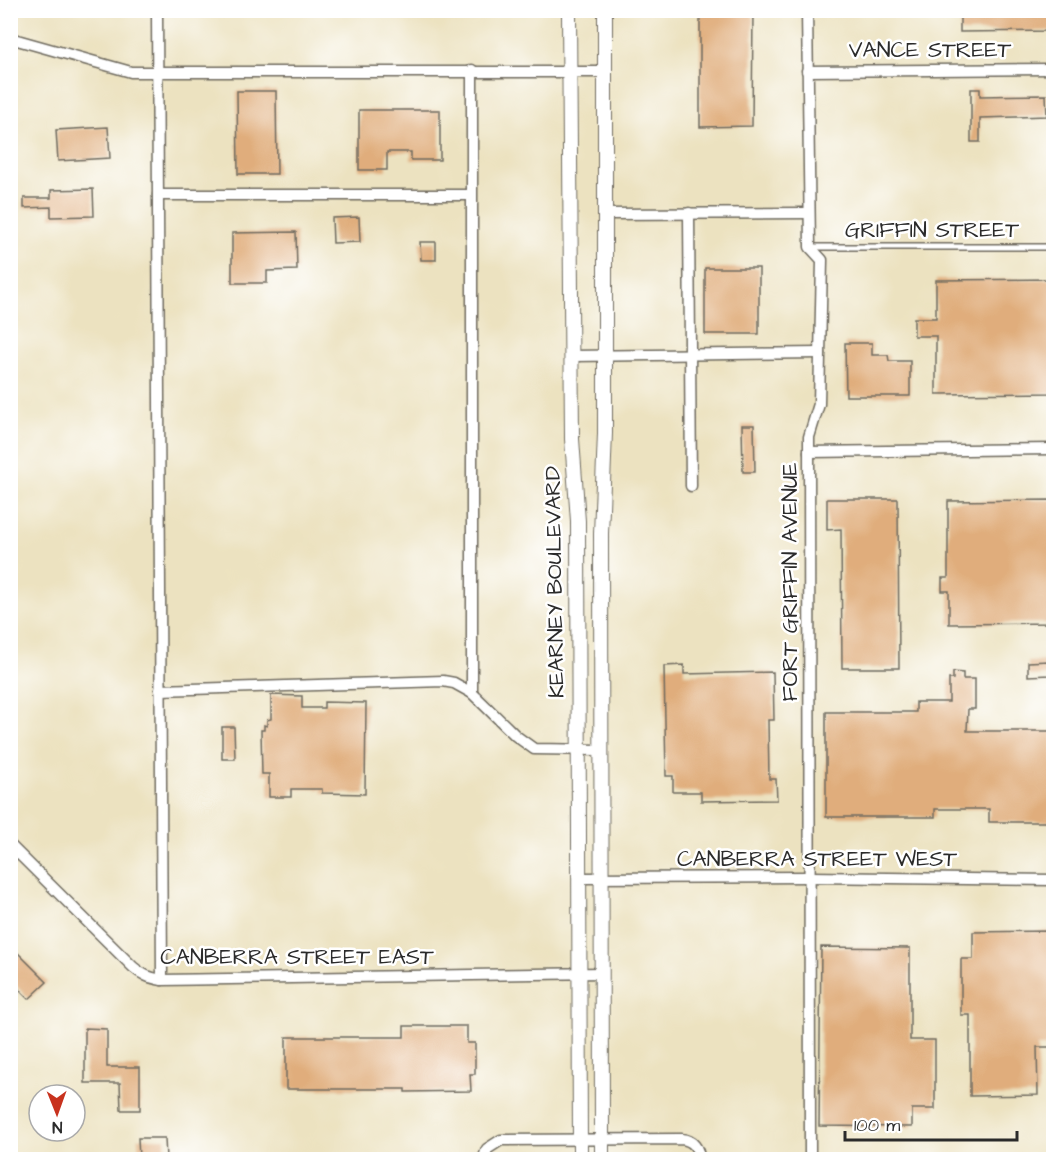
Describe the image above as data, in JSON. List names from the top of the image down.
{
  "streets": {
    "street": [
      "VANCE STREET",
      "KEARNEY BOULEVARD",
      "FORT GRIFFIN AVENUE",
      "CANBERRA STREET WEST",
      "CANBERRA STREET EAST"
    ],
    "lane": ["GRIFFIN STREET"]
  },
  "crossings": [
    ["VANCE STREET", "FORT GRIFFIN AVENUE"],
    ["GRIFFIN STREET", "FORT GRIFFIN AVENUE"],
    ["KEARNEY BOULEVARD", "CANBERRA STREET WEST"],
    ["KEARNEY BOULEVARD", "CANBERRA STREET EAST"],
    ["FORT GRIFFIN AVENUE", "CANBERRA STREET WEST"]
  ],
  "scale_bar": "100 m",
  "north": "bottom"
}
